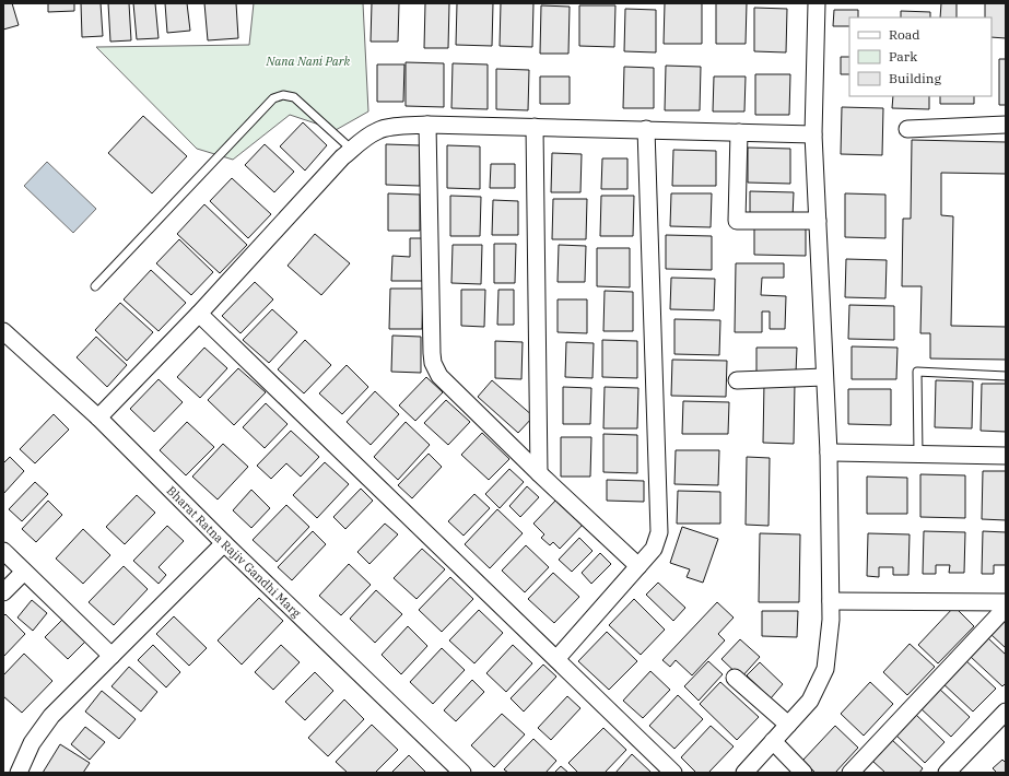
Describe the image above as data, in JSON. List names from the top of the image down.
{
  "streets": {
    "street": ["Bharat Ratna Rajiv Gandhi Marg"]
  },
  "parks": ["Nana Nani Park"],
  "legend": ["Road", "Park", "Building"]
}
